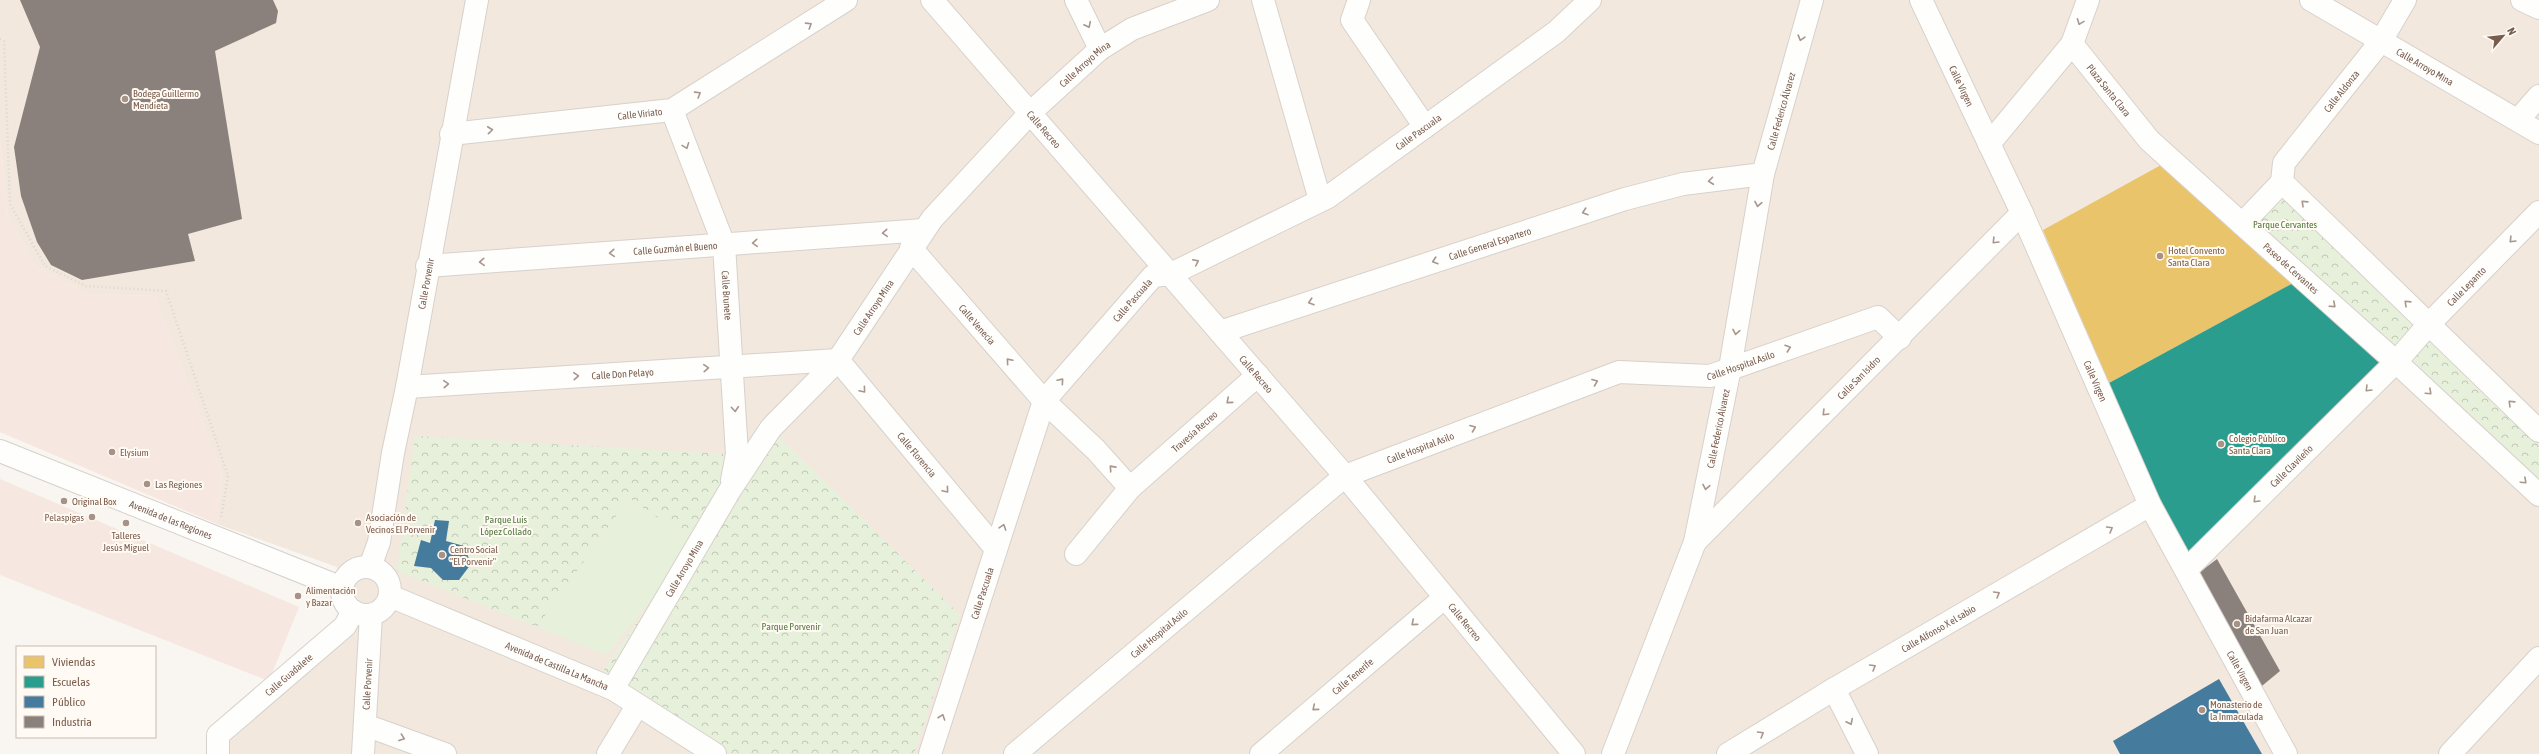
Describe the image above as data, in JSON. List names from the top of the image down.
{
  "streets": {
    "street": [
      "Calle Arroyo Mina",
      "Calle Virgen",
      "Plaza Santa Clara",
      "Calle Aldonza",
      "Calle Federico Álvarez",
      "Calle Viriato",
      "Calle Recreo",
      "Calle Pascuala",
      "Calle General Espartero",
      "Calle Guzmán el Bueno",
      "Paseo de Cervantes",
      "Calle Porvenir",
      "Calle Lepanto",
      "Calle Brunete",
      "Calle Venecia",
      "Calle Hospital Asilo",
      "Calle Don Pelayo",
      "Calle San Isidro",
      "Travesía Recreo",
      "Calle Florencia",
      "Calle Clavileño",
      "Avenida de las Regiones",
      "Calle Alfonso X el sabio",
      "Avenida de Castilla La Mancha",
      "Calle Guadalete",
      "Calle Tenerife"
    ]
  },
  "crossings": [
    ["Calle Arroyo Mina", "Calle Aldonza"],
    ["Calle Arroyo Mina", "Calle Recreo"],
    ["Calle Arroyo Mina", "Calle Guzmán el Bueno"],
    ["Calle Arroyo Mina", "Calle Brunete"],
    ["Calle Arroyo Mina", "Calle Venecia"],
    ["Calle Arroyo Mina", "Calle Don Pelayo"],
    ["Calle Arroyo Mina", "Calle Florencia"],
    ["Calle Arroyo Mina", "Avenida de Castilla La Mancha"],
    ["Calle Virgen", "Calle San Isidro"],
    ["Calle Virgen", "Calle Clavileño"],
    ["Calle Virgen", "Calle Alfonso X el sabio"],
    ["Plaza Santa Clara", "Paseo de Cervantes"],
    ["Calle Federico Álvarez", "Calle General Espartero"],
    ["Calle Federico Álvarez", "Calle Hospital Asilo"],
    ["Calle Federico Álvarez", "Calle San Isidro"],
    ["Calle Viriato", "Calle Porvenir"],
    ["Calle Viriato", "Calle Brunete"],
    ["Calle Recreo", "Calle Pascuala"],
    ["Calle Recreo", "Calle General Espartero"],
    ["Calle Recreo", "Calle Hospital Asilo"],
    ["Calle Recreo", "Travesía Recreo"],
    ["Calle Recreo", "Calle Tenerife"],
    ["Calle Pascuala", "Calle Venecia"],
    ["Calle Pascuala", "Calle Florencia"],
    ["Calle Guzmán el Bueno", "Calle Porvenir"],
    ["Calle Guzmán el Bueno", "Calle Brunete"],
    ["Paseo de Cervantes", "Calle Lepanto"],
    ["Paseo de Cervantes", "Calle Clavileño"],
    ["Calle Porvenir", "Calle Don Pelayo"],
    ["Calle Porvenir", "Avenida de las Regiones"],
    ["Calle Porvenir", "Avenida de Castilla La Mancha"],
    ["Calle Porvenir", "Calle Guadalete"],
    ["Calle Lepanto", "Calle Clavileño"],
    ["Calle Brunete", "Calle Don Pelayo"],
    ["Calle Hospital Asilo", "Calle San Isidro"],
    ["Calle Don Pelayo", "Calle Florencia"],
    ["Avenida de las Regiones", "Avenida de Castilla La Mancha"],
    ["Avenida de las Regiones", "Calle Guadalete"],
    ["Avenida de Castilla La Mancha", "Calle Guadalete"]
  ],
  "one_way": [
    "Calle Federico Álvarez",
    "Calle Viriato",
    "Calle Pascuala",
    "Calle General Espartero",
    "Calle Guzmán el Bueno",
    "Calle Lepanto",
    "Calle Brunete",
    "Calle Venecia",
    "Calle Hospital Asilo",
    "Calle Don Pelayo",
    "Calle San Isidro",
    "Travesía Recreo",
    "Calle Clavileño",
    "Calle Alfonso X el sabio",
    "Calle Tenerife"
  ],
  "parks": ["Parque Cervantes", "Parque Luis López Collado", "Parque Porvenir"],
  "places": [
    "Bodega Guillermo Mendieta",
    "Hotel Convento Santa Clara",
    "Colegio Público Santa Clara",
    "Elysium",
    "Las Regiones",
    "Original Box",
    "Pelaspigas",
    "Talleres Jesús Miguel",
    "Asociación de Vecinos El Porvenir",
    "Centro Social \"El Porvenir\"",
    "Alimentación y Bazar",
    "Bidafarma Alcazar de San Juan",
    "Monasterio de la Inmaculada"
  ],
  "legend": [
    "Viviendas",
    "Escuelas",
    "Público",
    "Industria"
  ],
  "north": "top right"
}
